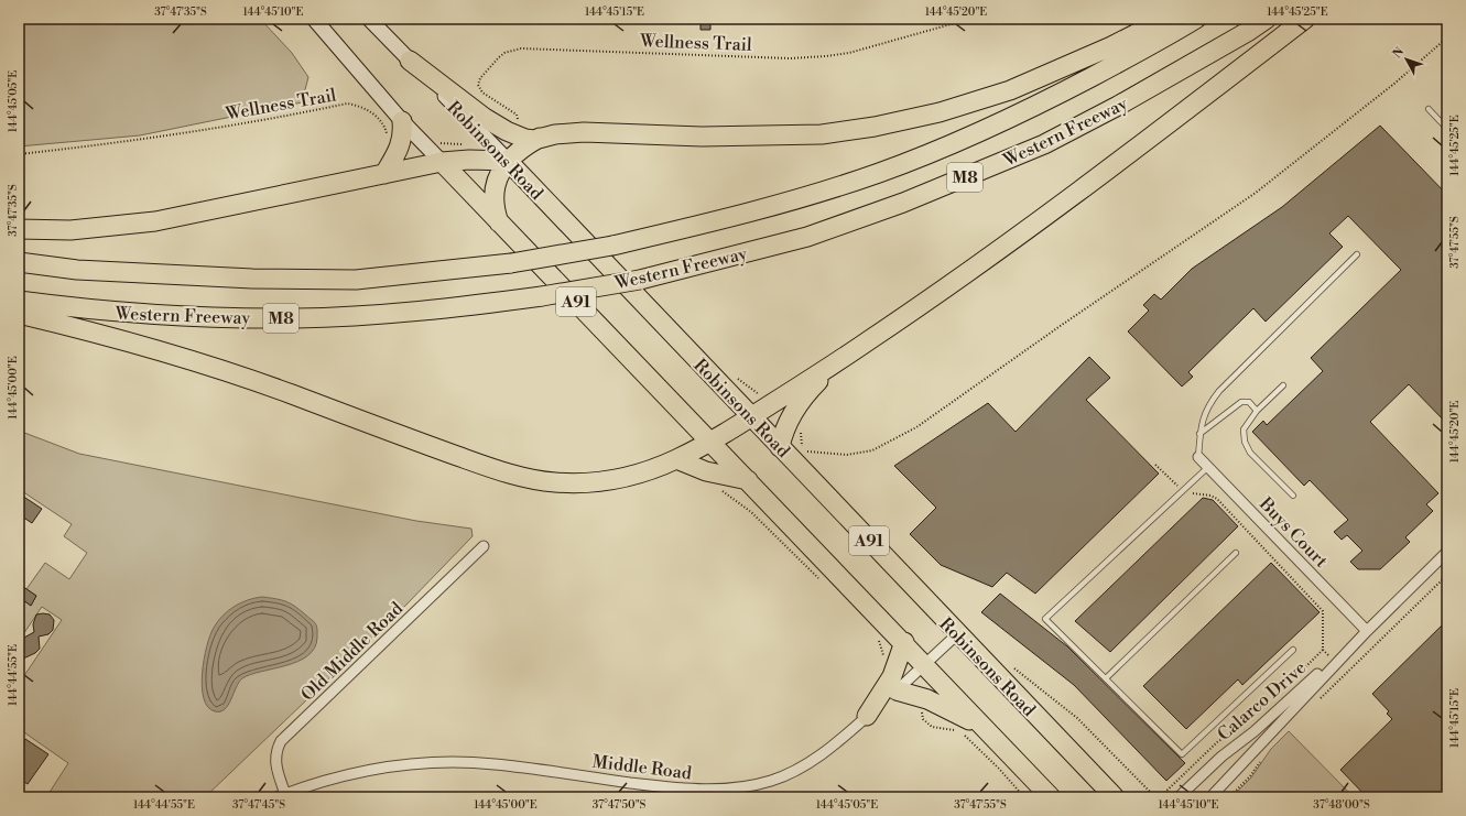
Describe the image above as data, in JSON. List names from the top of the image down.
{
  "streets": {
    "highway": [
      "Western Freeway",
      "Robinsons Road",
      "M8",
      "A91"
    ],
    "street": [
      "Buys Court",
      "Old Middle Road",
      "Calarco Drive",
      "Middle Road"
    ],
    "path": ["Wellness Trail"]
  },
  "crossings": [
    ["Robinsons Road", "Middle Road"],
    ["A91", "Middle Road"],
    ["Buys Court", "Calarco Drive"],
    ["Old Middle Road", "Middle Road"]
  ],
  "north": "top left",
  "coordinates": [
    "37°47'35\"S",
    "144°45'10\"E",
    "144°45'15\"E",
    "144°45'20\"E",
    "144°45'25\"E",
    "144°45'05\"E",
    "37°47'55\"S",
    "144°45'00\"E",
    "144°44'55\"E",
    "37°47'45\"S",
    "37°47'50\"S",
    "37°48'00\"S"
  ]
}
